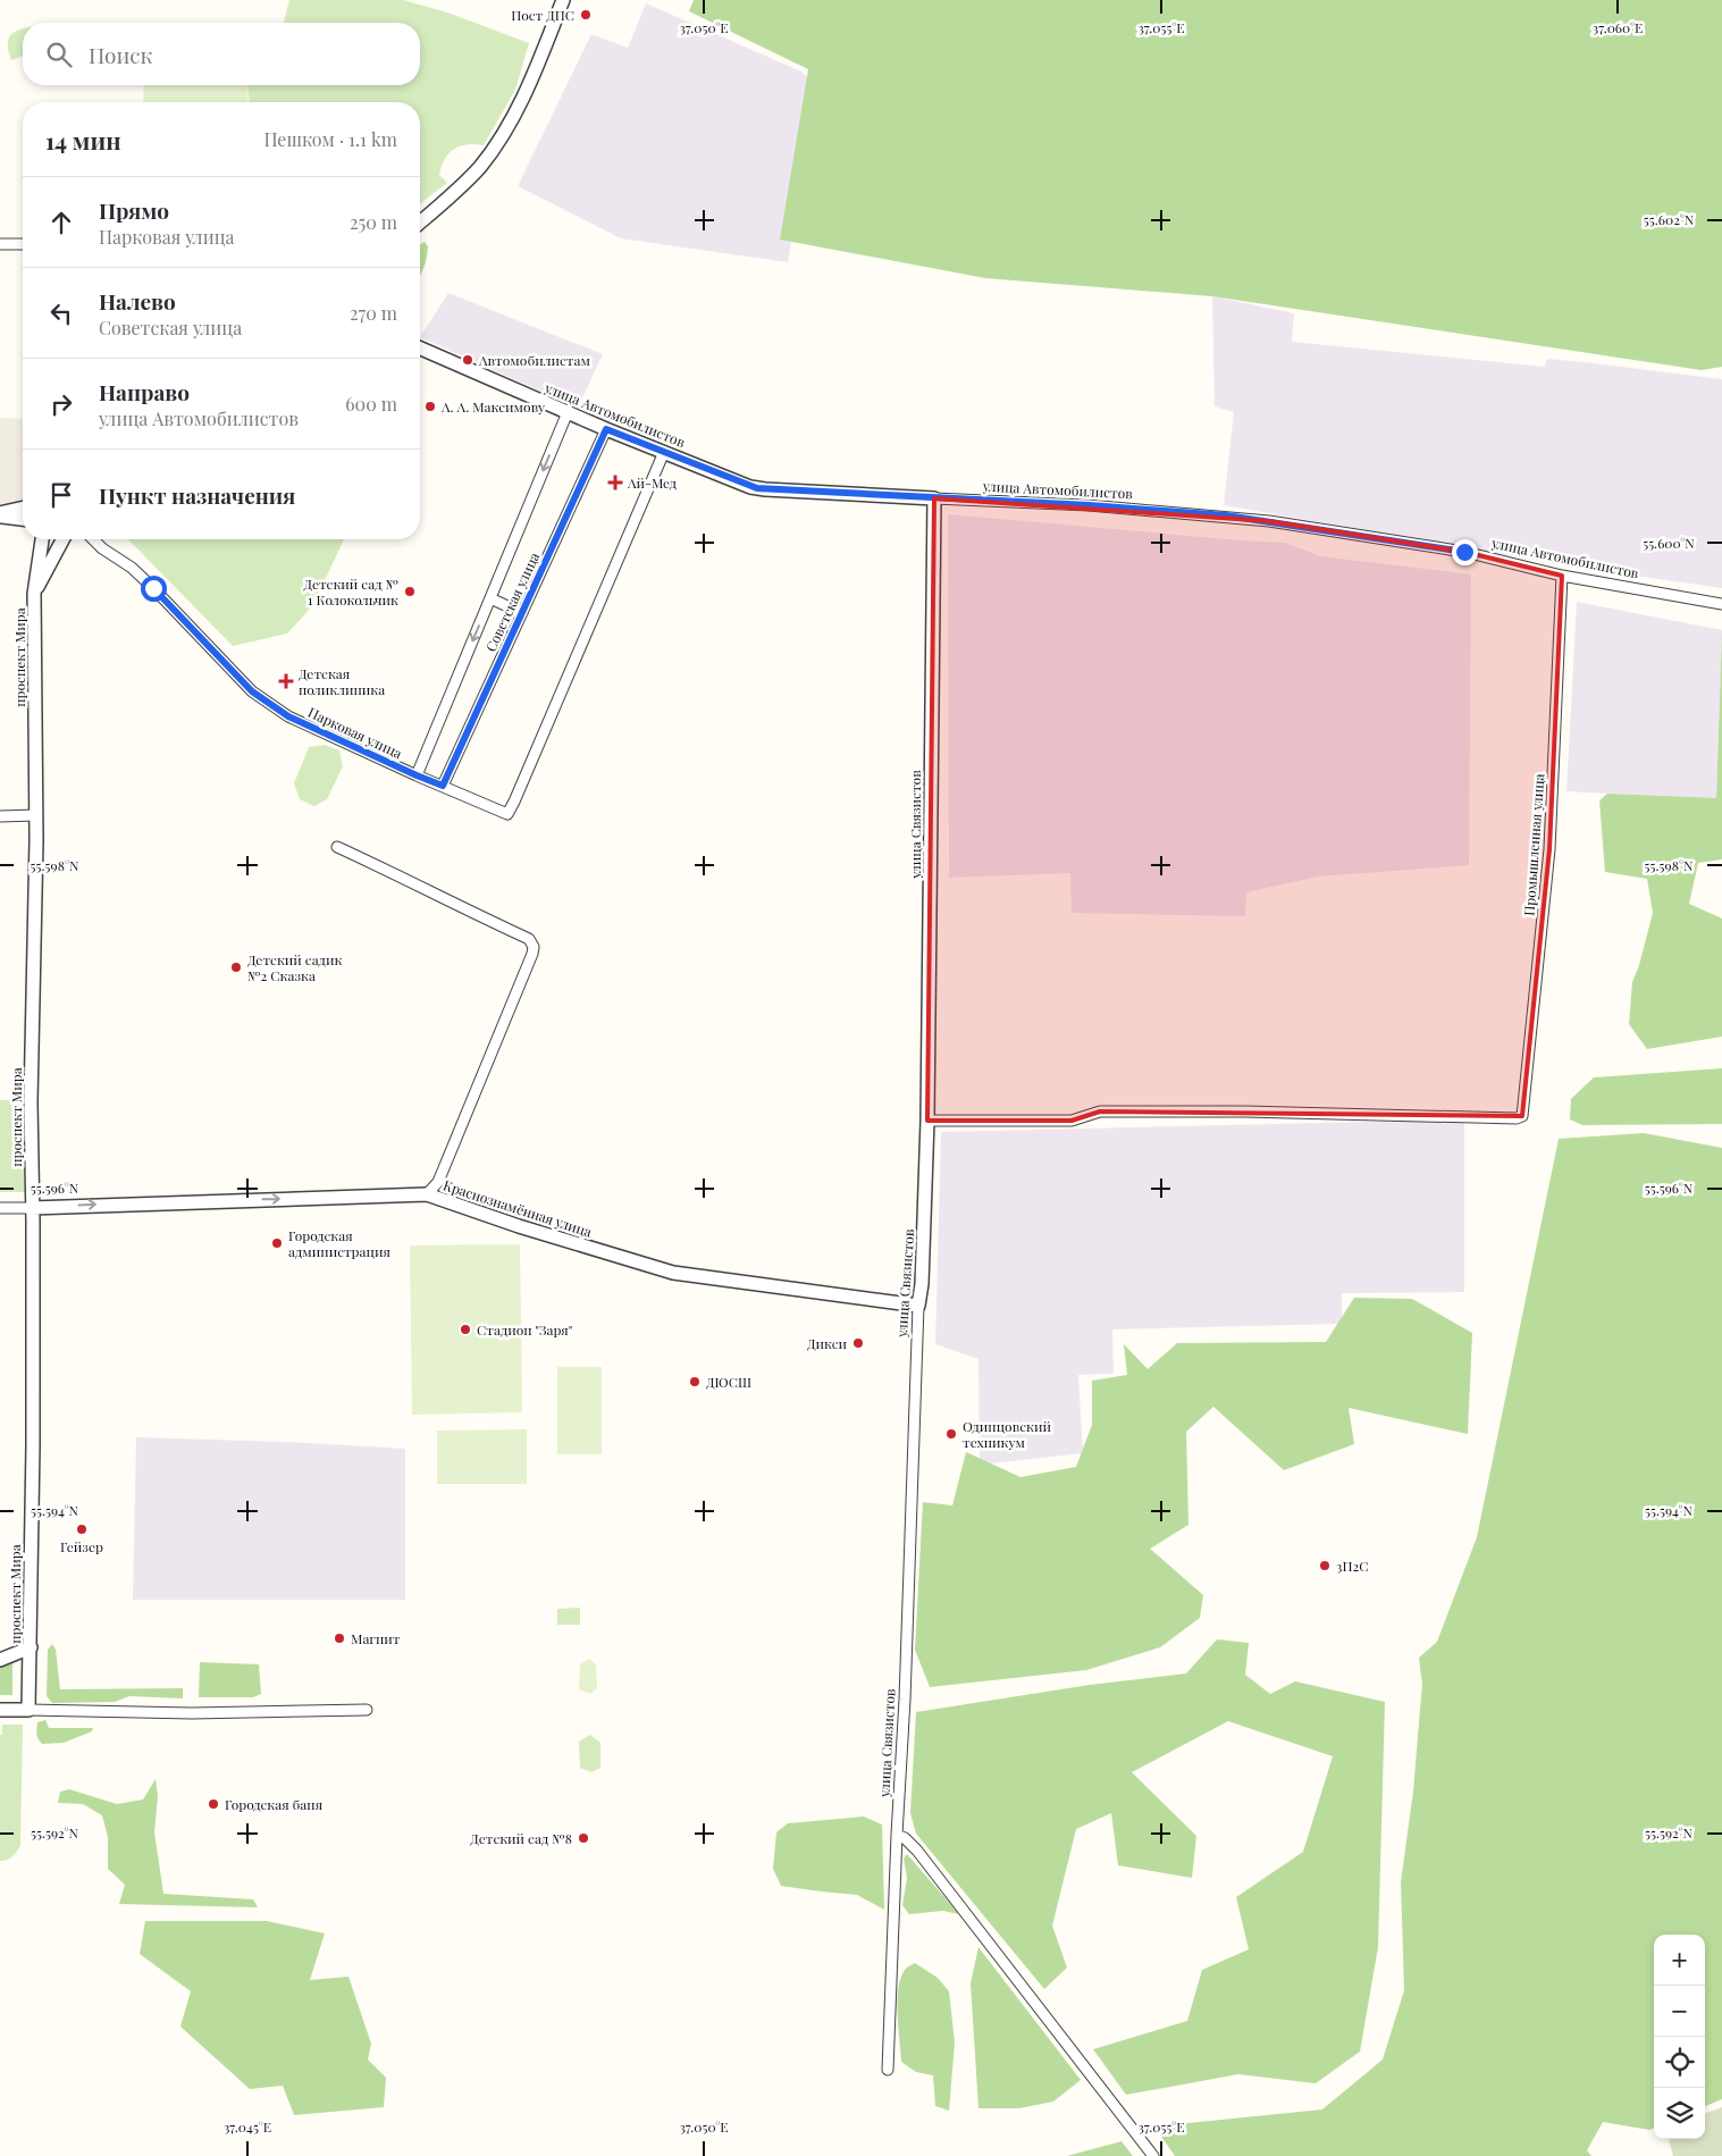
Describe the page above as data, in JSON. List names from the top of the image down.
{
  "streets": {
    "street": [
      "улица Автомобилистов",
      "Советская улица",
      "проспект Мира",
      "Парковая улица",
      "улица Связистов",
      "Промышленная улица",
      "Краснознамённая улица"
    ]
  },
  "crossings": [
    ["улица Автомобилистов", "Советская улица"],
    ["улица Автомобилистов", "Парковая улица"],
    ["улица Автомобилистов", "улица Связистов"],
    ["улица Автомобилистов", "Промышленная улица"],
    ["Советская улица", "Парковая улица"],
    ["проспект Мира", "Краснознамённая улица"],
    ["улица Связистов", "Промышленная улица"],
    ["улица Связистов", "Краснознамённая улица"]
  ],
  "one_way": ["Краснознамённая улица"],
  "places": {
    "other": [
      "Пост ДПС",
      "Автомобилистам",
      "А. А. Максимову",
      "Детский сад № 1 Колокольчик",
      "Детский садик №2 Сказка",
      "Городская администрация",
      "Стадион \"Заря\"",
      "Дикси",
      "ДЮСШ",
      "Одинцовский техникум",
      "Гейзер",
      "3П2С",
      "Магнит",
      "Городская баня",
      "Детский сад №8"
    ],
    "health": ["Ай-Мед", "Детская поликлиника"]
  },
  "page": {
    "search": "Поиск",
    "heading": ["14 мин", "Пешком · 1.1 km"],
    "list": [
      ["Прямо", "Парковая улица", "250 m"],
      ["Налево", "Советская улица", "270 m"],
      ["Направо", "улица Автомобилистов", "600 m"],
      "Пункт назначения"
    ],
    "map_buttons": ["+", "−"]
  },
  "coordinates": [
    "37.050°E",
    "37.055°E",
    "37.060°E",
    "55.602°N",
    "55.600°N",
    "55.598°N",
    "55.596°N",
    "55.594°N",
    "55.592°N",
    "37.045°E"
  ]
}
